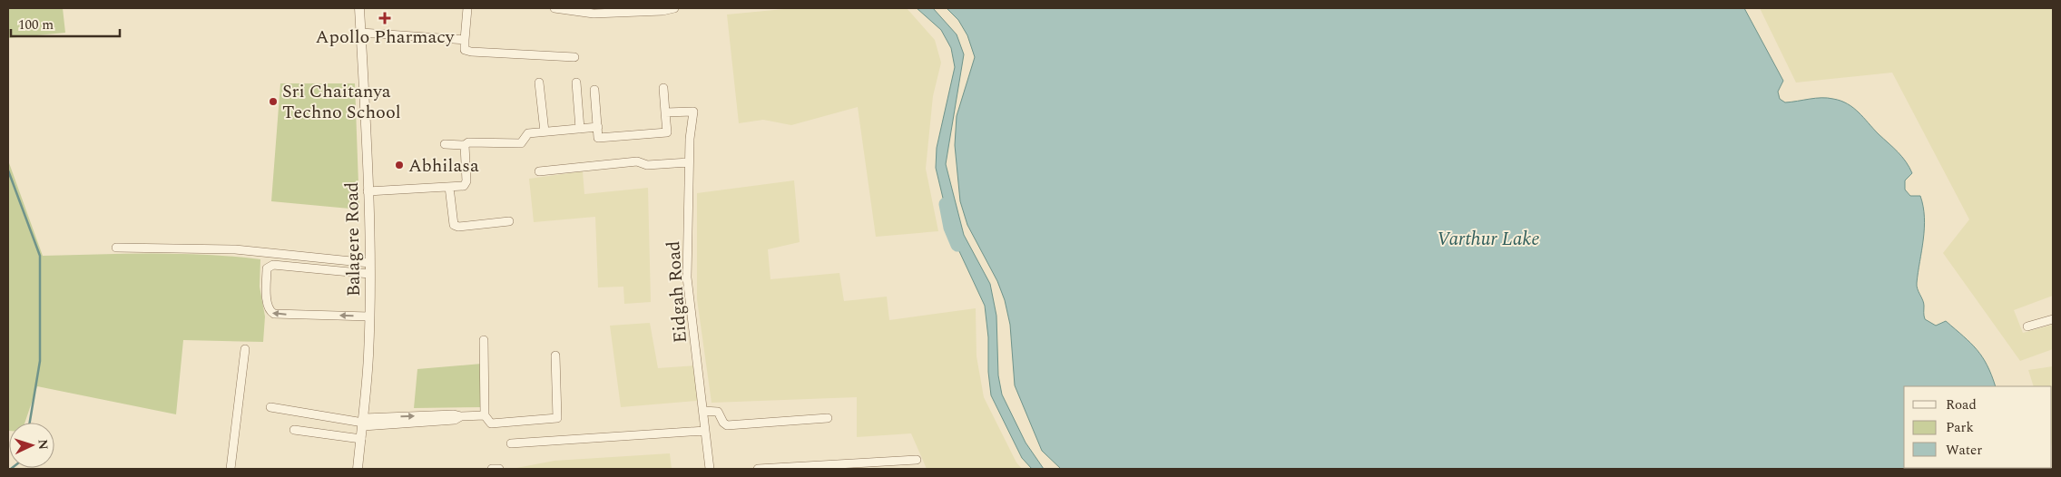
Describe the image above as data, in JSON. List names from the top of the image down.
{
  "streets": {
    "street": ["Balagere Road", "Eidgah Road"]
  },
  "water": ["Varthur Lake"],
  "places": {
    "health": ["Apollo Pharmacy"],
    "other": ["Sri Chaitanya Techno School", "Abhilasa"]
  },
  "legend": ["Road", "Park", "Water"],
  "scale_bar": "100 m",
  "north": "right"
}
